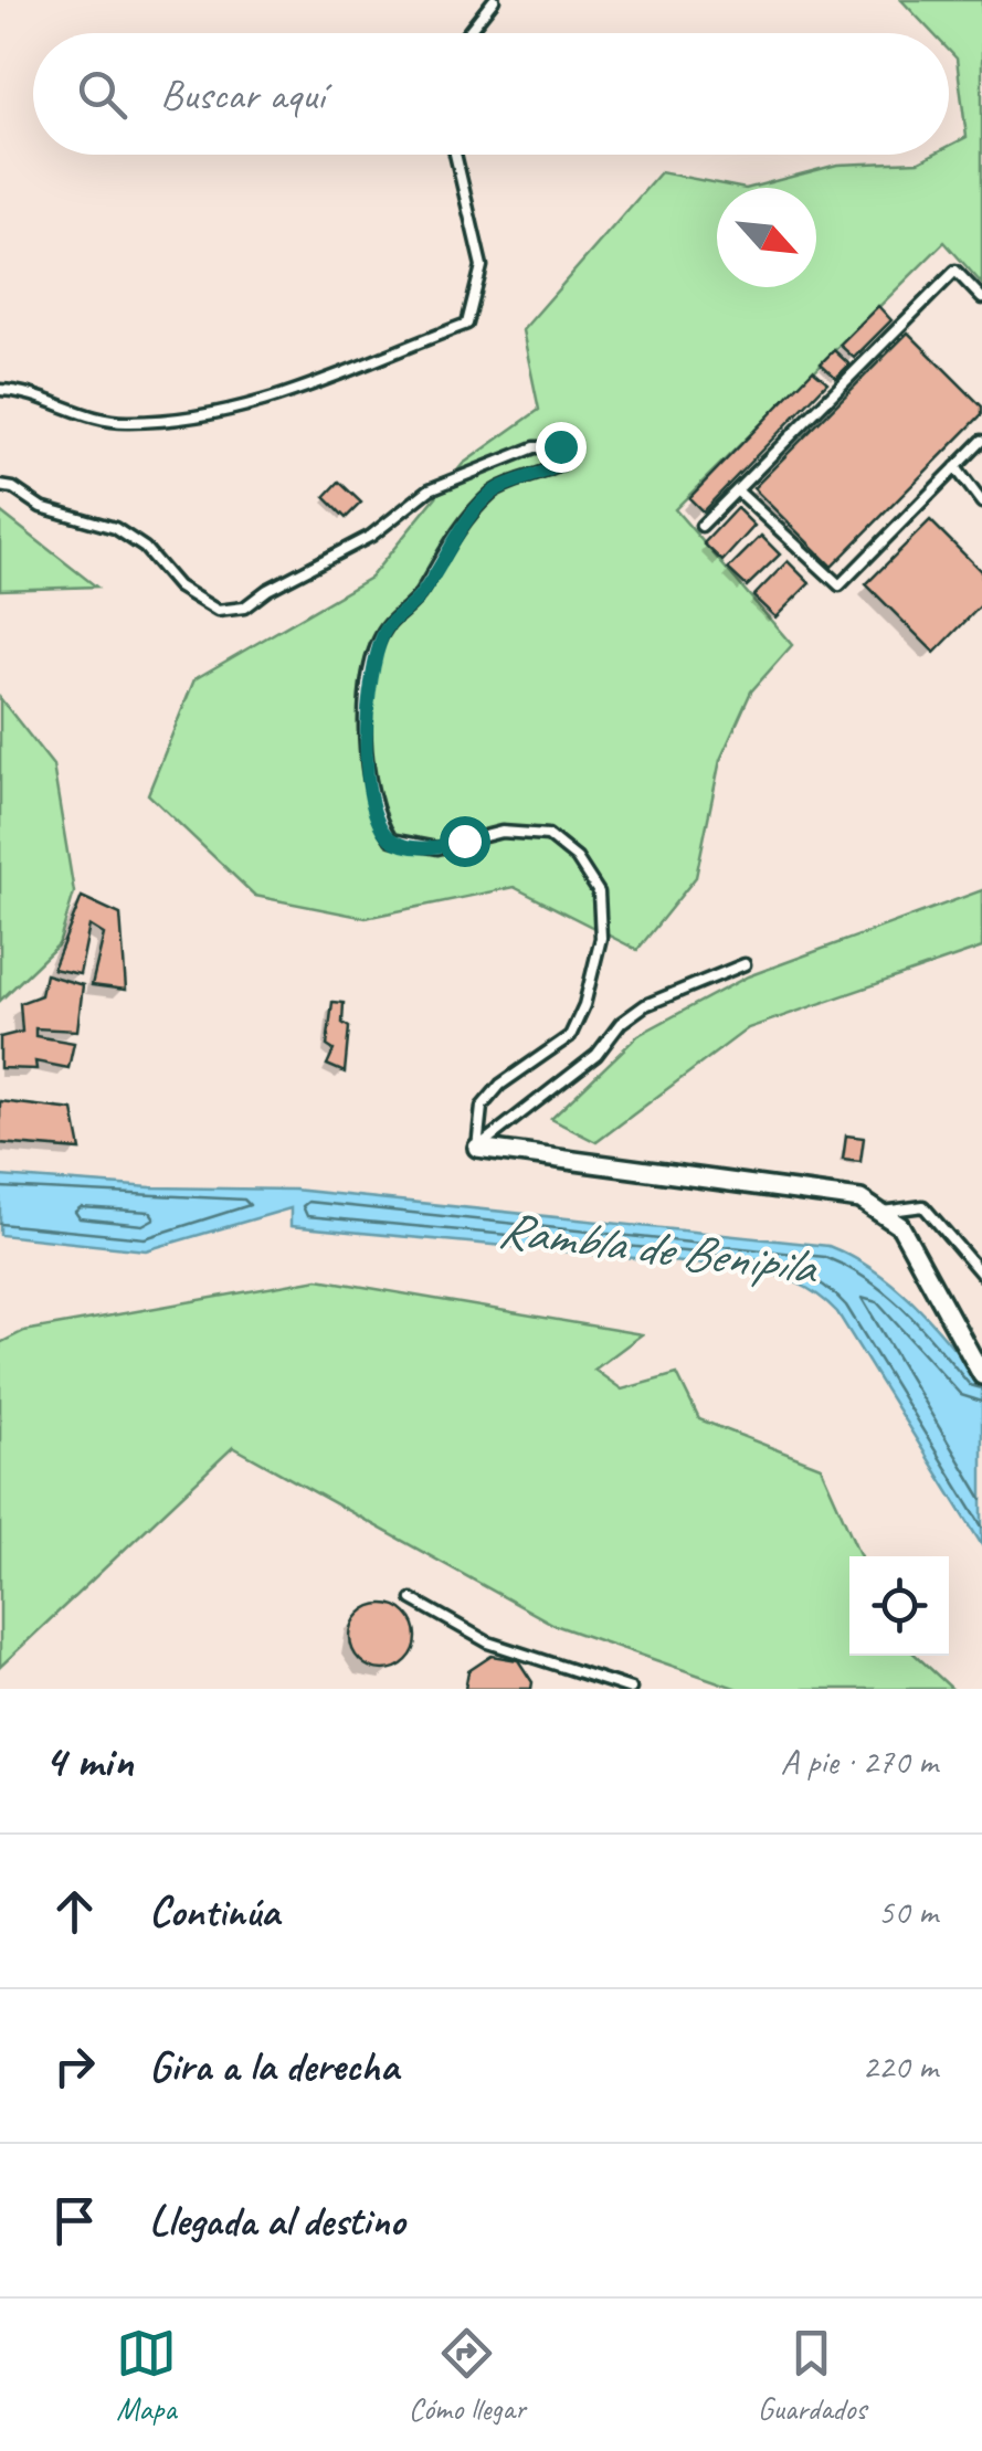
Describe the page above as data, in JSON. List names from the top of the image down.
{
  "water": ["Rambla de Benipila"],
  "north": "bottom right",
  "page": {
    "search": "Buscar aquí",
    "heading": ["4 min", "A pie · 270 m"],
    "list": [
      ["Continúa", "50 m"],
      ["Gira a la derecha", "220 m"],
      "Llegada al destino"
    ],
    "nav": ["Mapa", "Cómo llegar", "Guardados"]
  }
}
